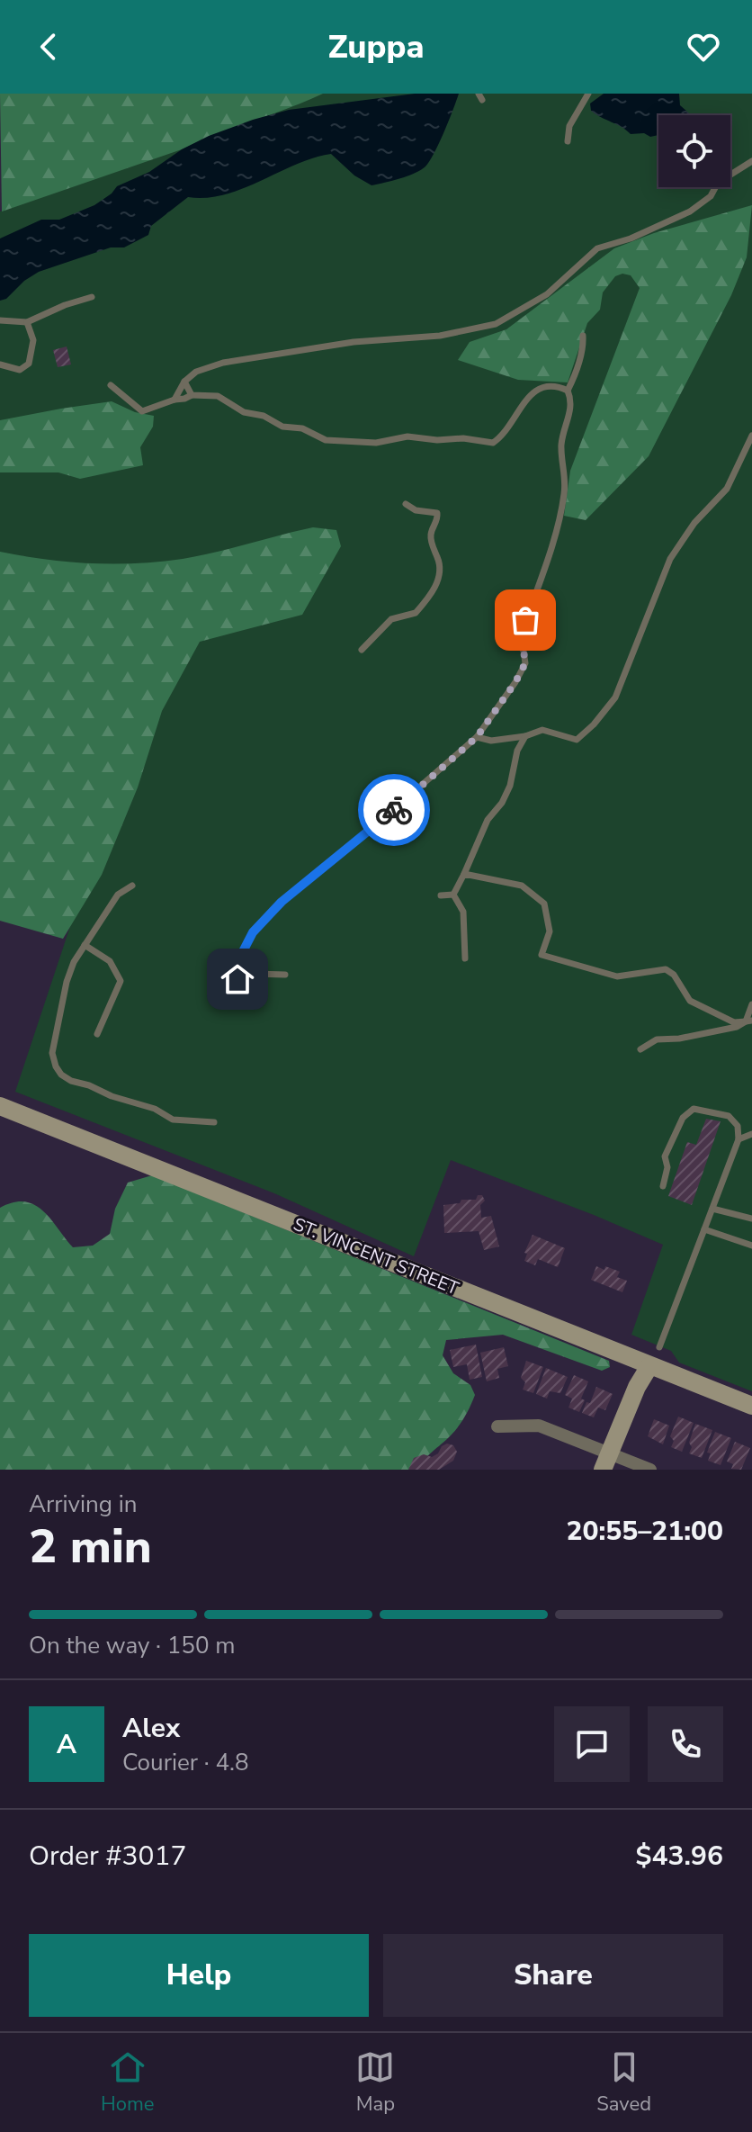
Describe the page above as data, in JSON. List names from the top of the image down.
{
  "streets": {
    "main road": ["ST. VINCENT STREET"]
  },
  "page": {
    "header": "Zuppa",
    "heading": ["2 min", "Arriving in", "20:55–21:00"],
    "panel": [
      "Alex",
      "Courier · 4.8",
      "Order #3017",
      "$43.96"
    ],
    "bar": "On the way · 150 m",
    "round": "A",
    "buttons": ["Help", "Share"],
    "tabs": ["Home", "Map", "Saved"]
  }
}
